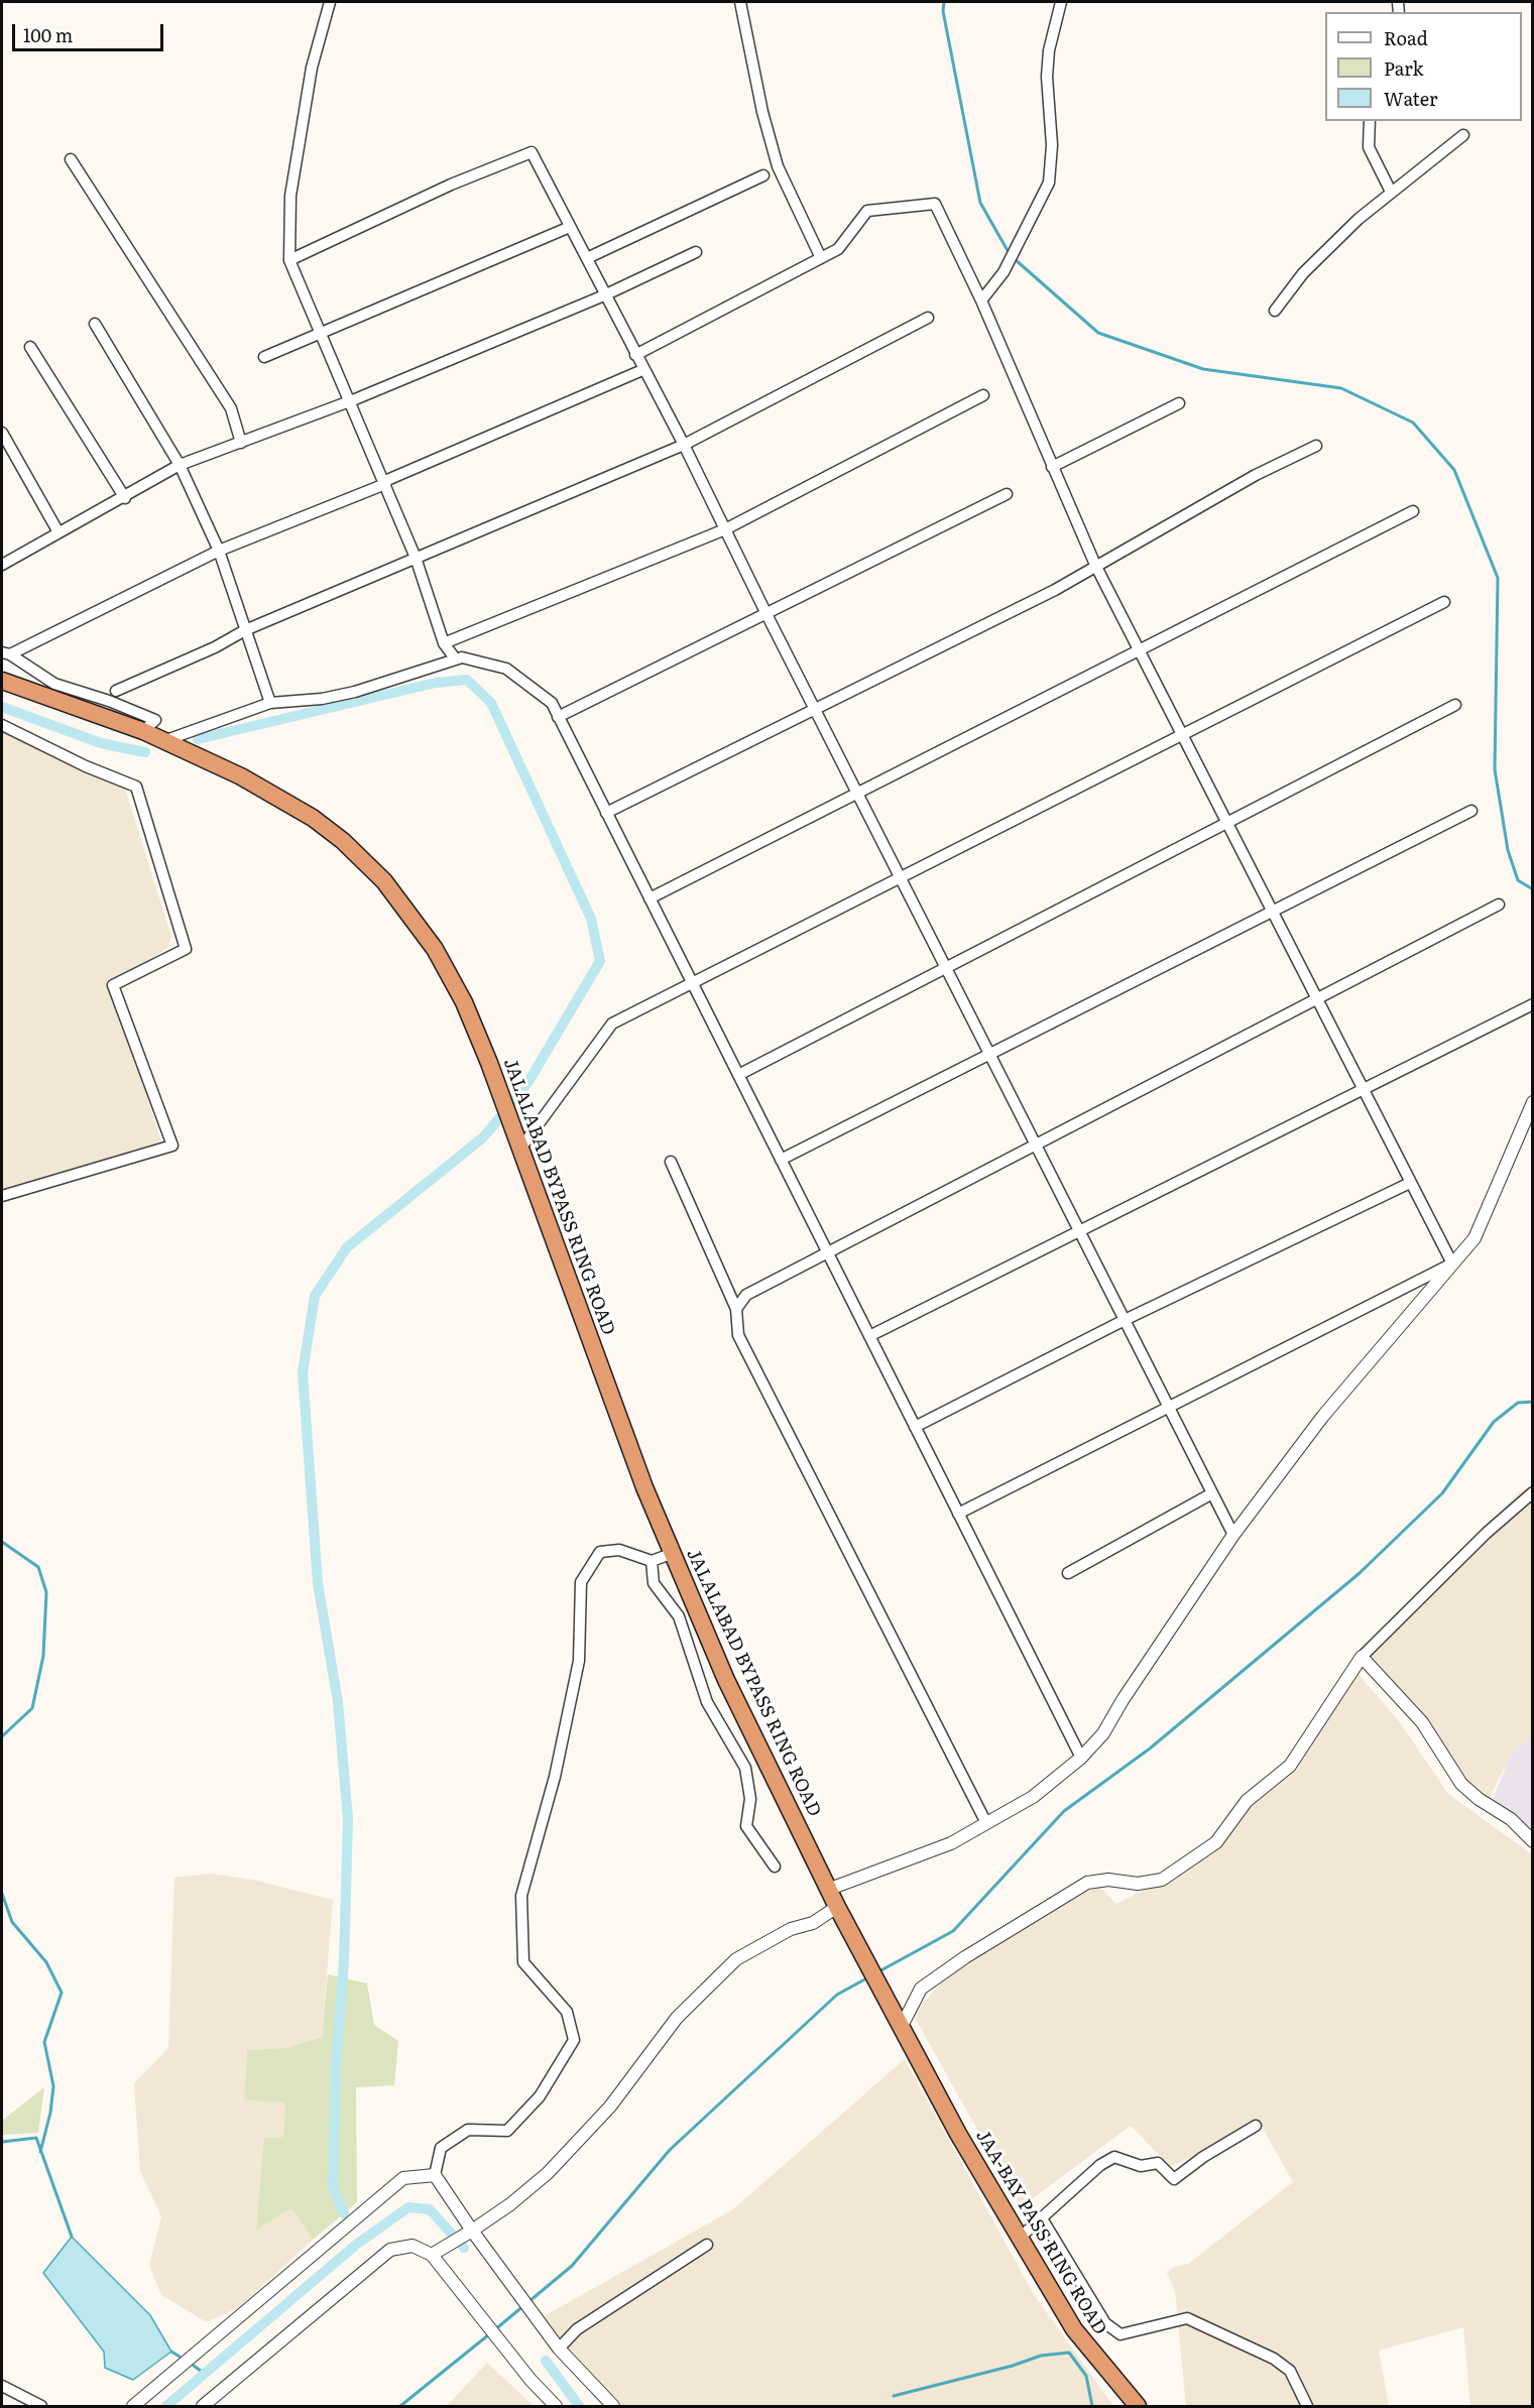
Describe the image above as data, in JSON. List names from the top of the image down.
{
  "streets": {
    "highway": ["JALALABAD BYPASS RING ROAD", "JAA-BAY PASS RING ROAD"]
  },
  "crossings": [
    ["JALALABAD BYPASS RING ROAD", "JAA-BAY PASS RING ROAD"]
  ],
  "legend": ["Road", "Park", "Water"],
  "scale_bar": "100 m"
}
